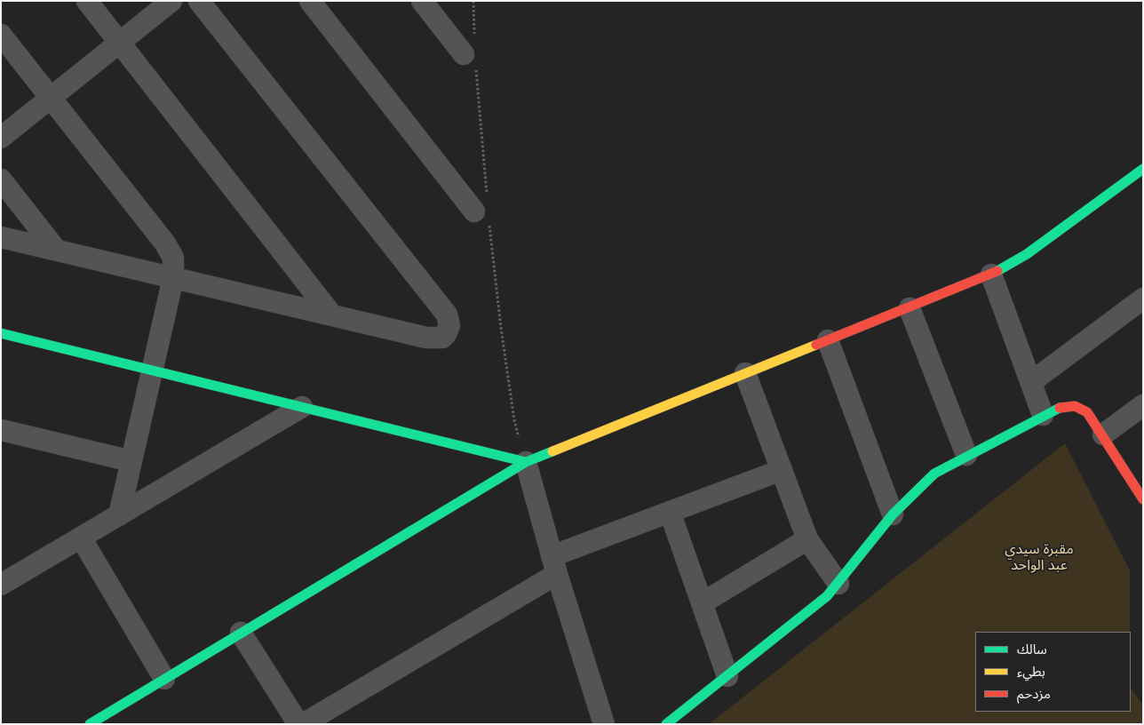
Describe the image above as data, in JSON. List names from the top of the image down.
{
  "parks": ["مقبرة سيدي عبد الواحد"],
  "legend": ["سالك", "بطيء", "مزدحم"]
}
